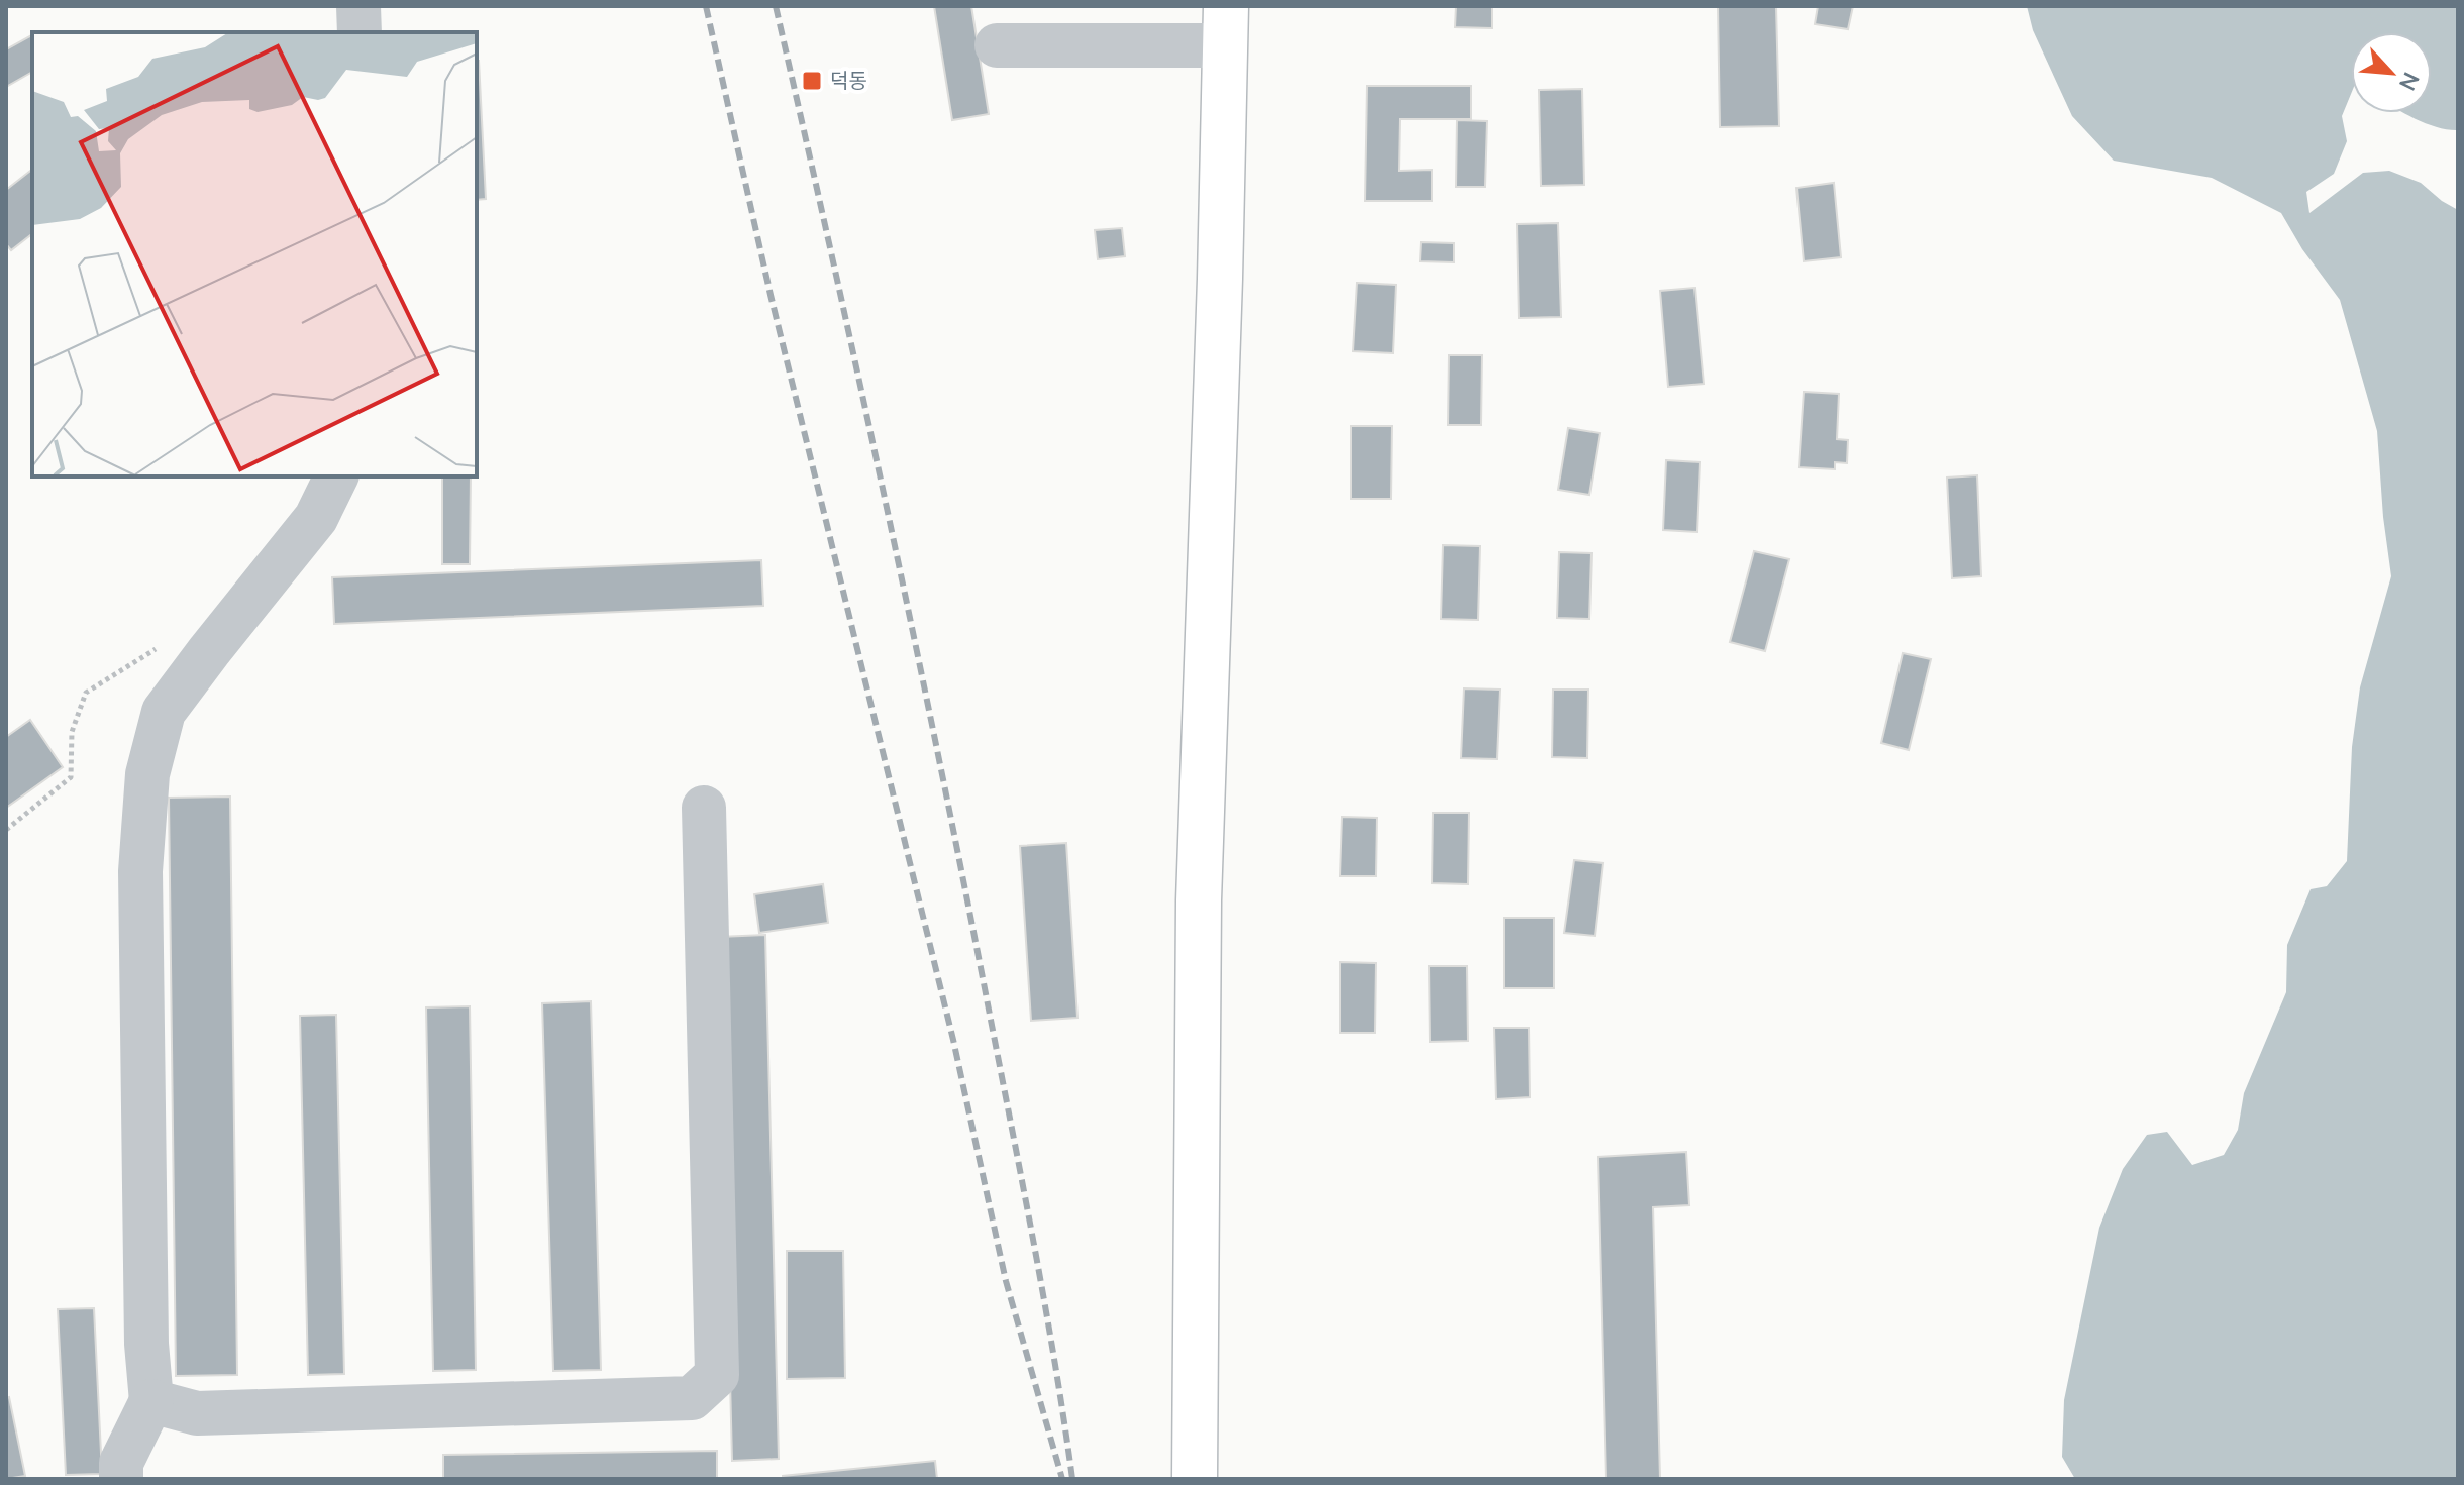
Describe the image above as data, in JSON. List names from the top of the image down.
{
  "places": {
    "transit": ["덕동"]
  },
  "north": "bottom right"
}
